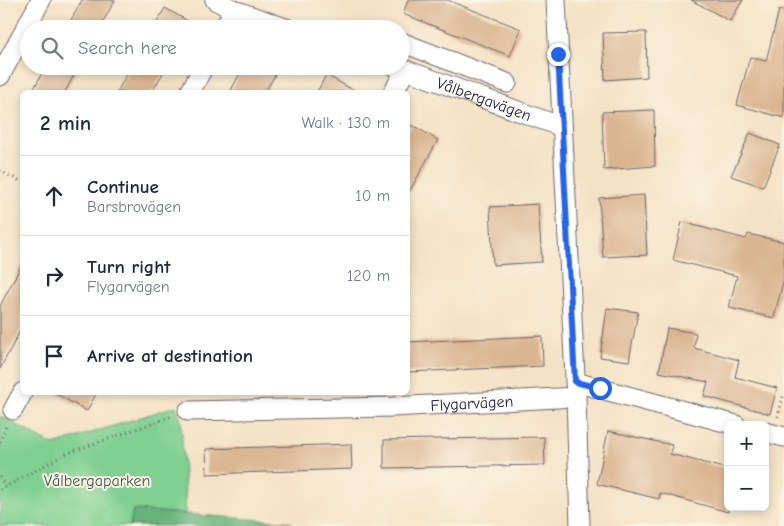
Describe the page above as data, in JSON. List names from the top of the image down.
{
  "streets": {
    "street": ["Vålbergavägen", "Flygarvägen"]
  },
  "parks": ["Vålbergaparken"],
  "page": {
    "search": "Search here",
    "heading": ["2 min", "Walk · 130 m"],
    "list": [
      ["Continue", "Barsbrovägen", "10 m"],
      ["Turn right", "Flygarvägen", "120 m"],
      "Arrive at destination"
    ],
    "map_buttons": ["+", "−"]
  }
}
